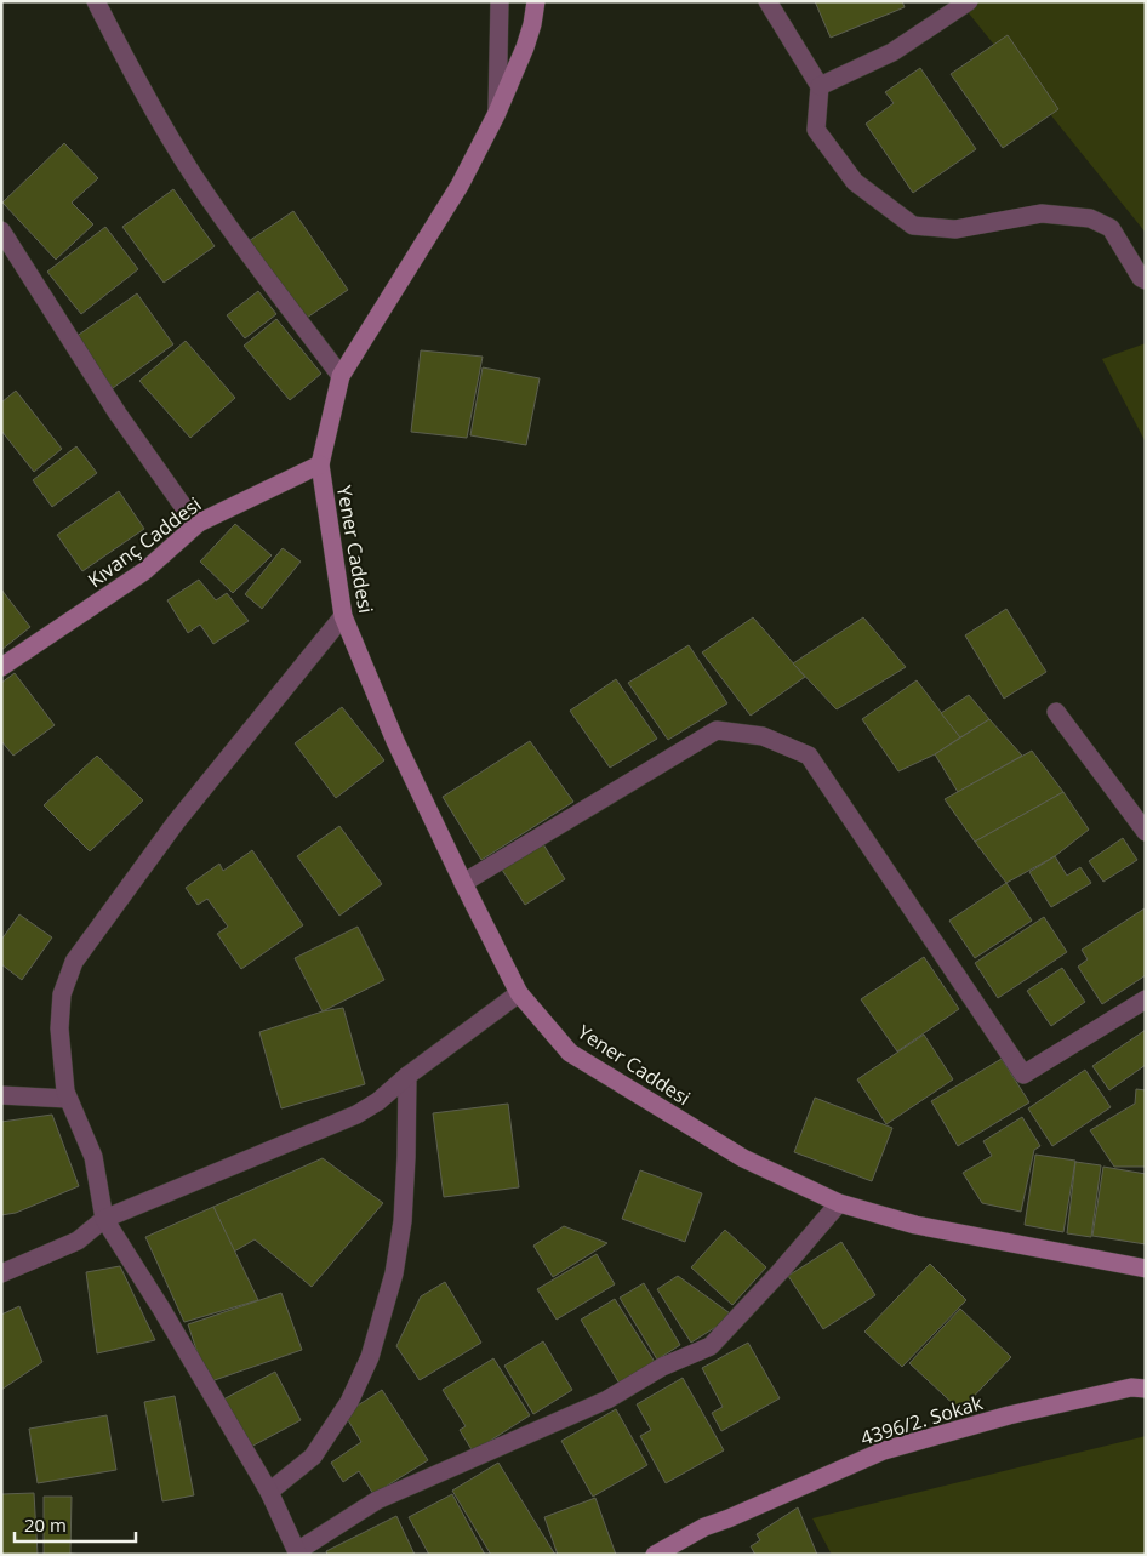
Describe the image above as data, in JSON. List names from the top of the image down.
{
  "streets": {
    "main road": ["Kıvanç Caddesi", "Yener Caddesi", "4396/2. Sokak"]
  },
  "crossings": [
    ["Kıvanç Caddesi", "Yener Caddesi"]
  ],
  "scale_bar": "20 m"
}
